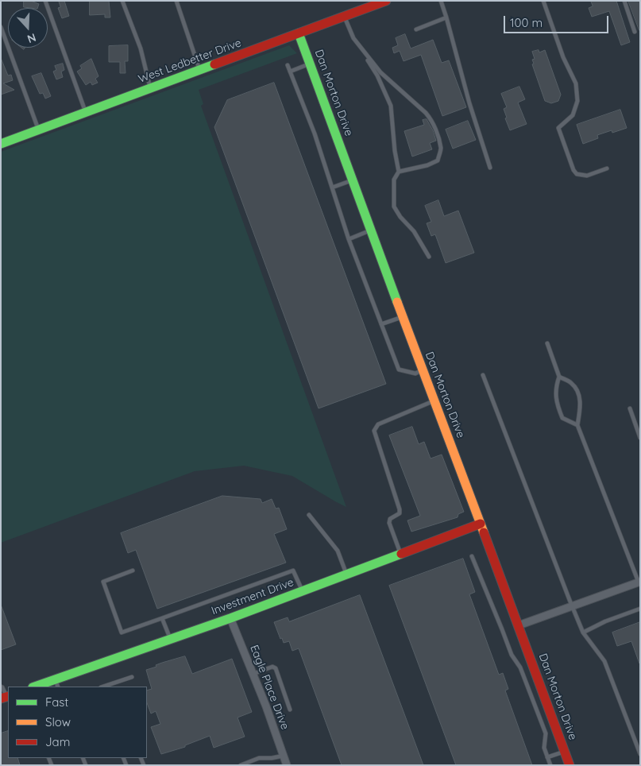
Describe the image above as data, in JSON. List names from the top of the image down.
{
  "streets": {
    "street": [
      "West Ledbetter Drive",
      "Dan Morton Drive",
      "Investment Drive",
      "Eagle Place Drive"
    ]
  },
  "crossings": [
    ["West Ledbetter Drive", "Dan Morton Drive"],
    ["Dan Morton Drive", "Investment Drive"],
    ["Investment Drive", "Eagle Place Drive"]
  ],
  "legend": ["Fast", "Slow", "Jam"],
  "scale_bar": "100 m",
  "north": "bottom"
}
